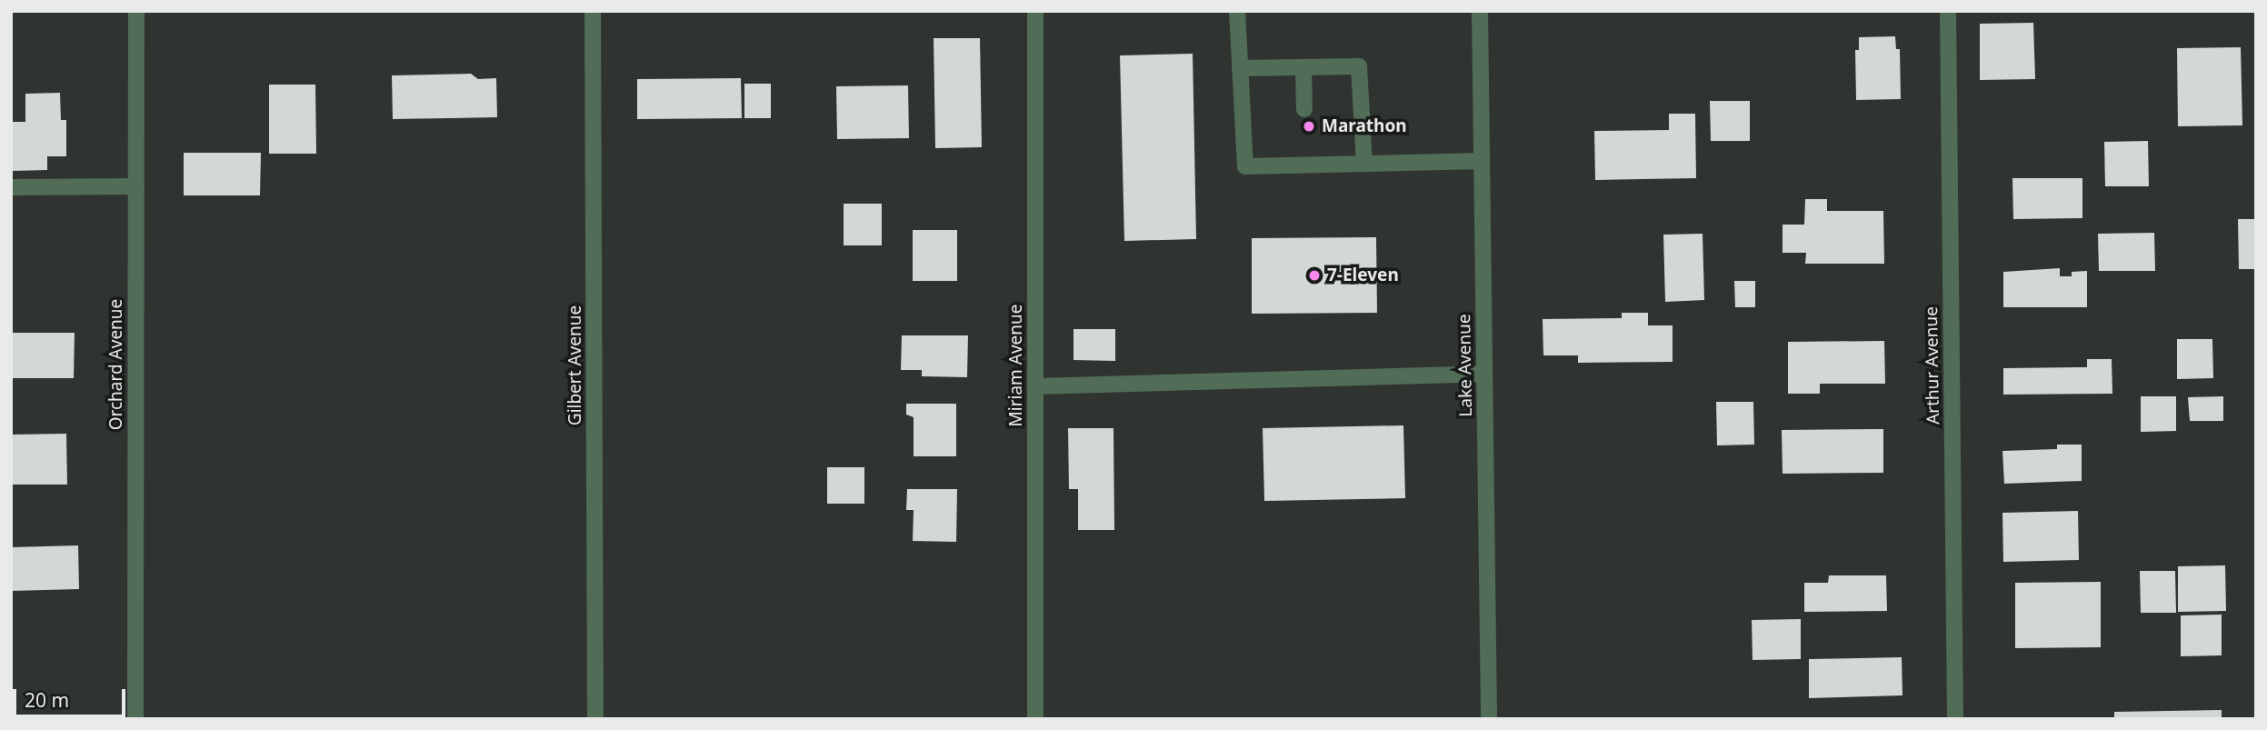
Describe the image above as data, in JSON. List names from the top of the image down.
{
  "streets": {
    "street": [
      "Orchard Avenue",
      "Gilbert Avenue",
      "Miriam Avenue",
      "Lake Avenue",
      "Arthur Avenue"
    ]
  },
  "places": ["Marathon", "7-Eleven"],
  "scale_bar": "20 m"
}
